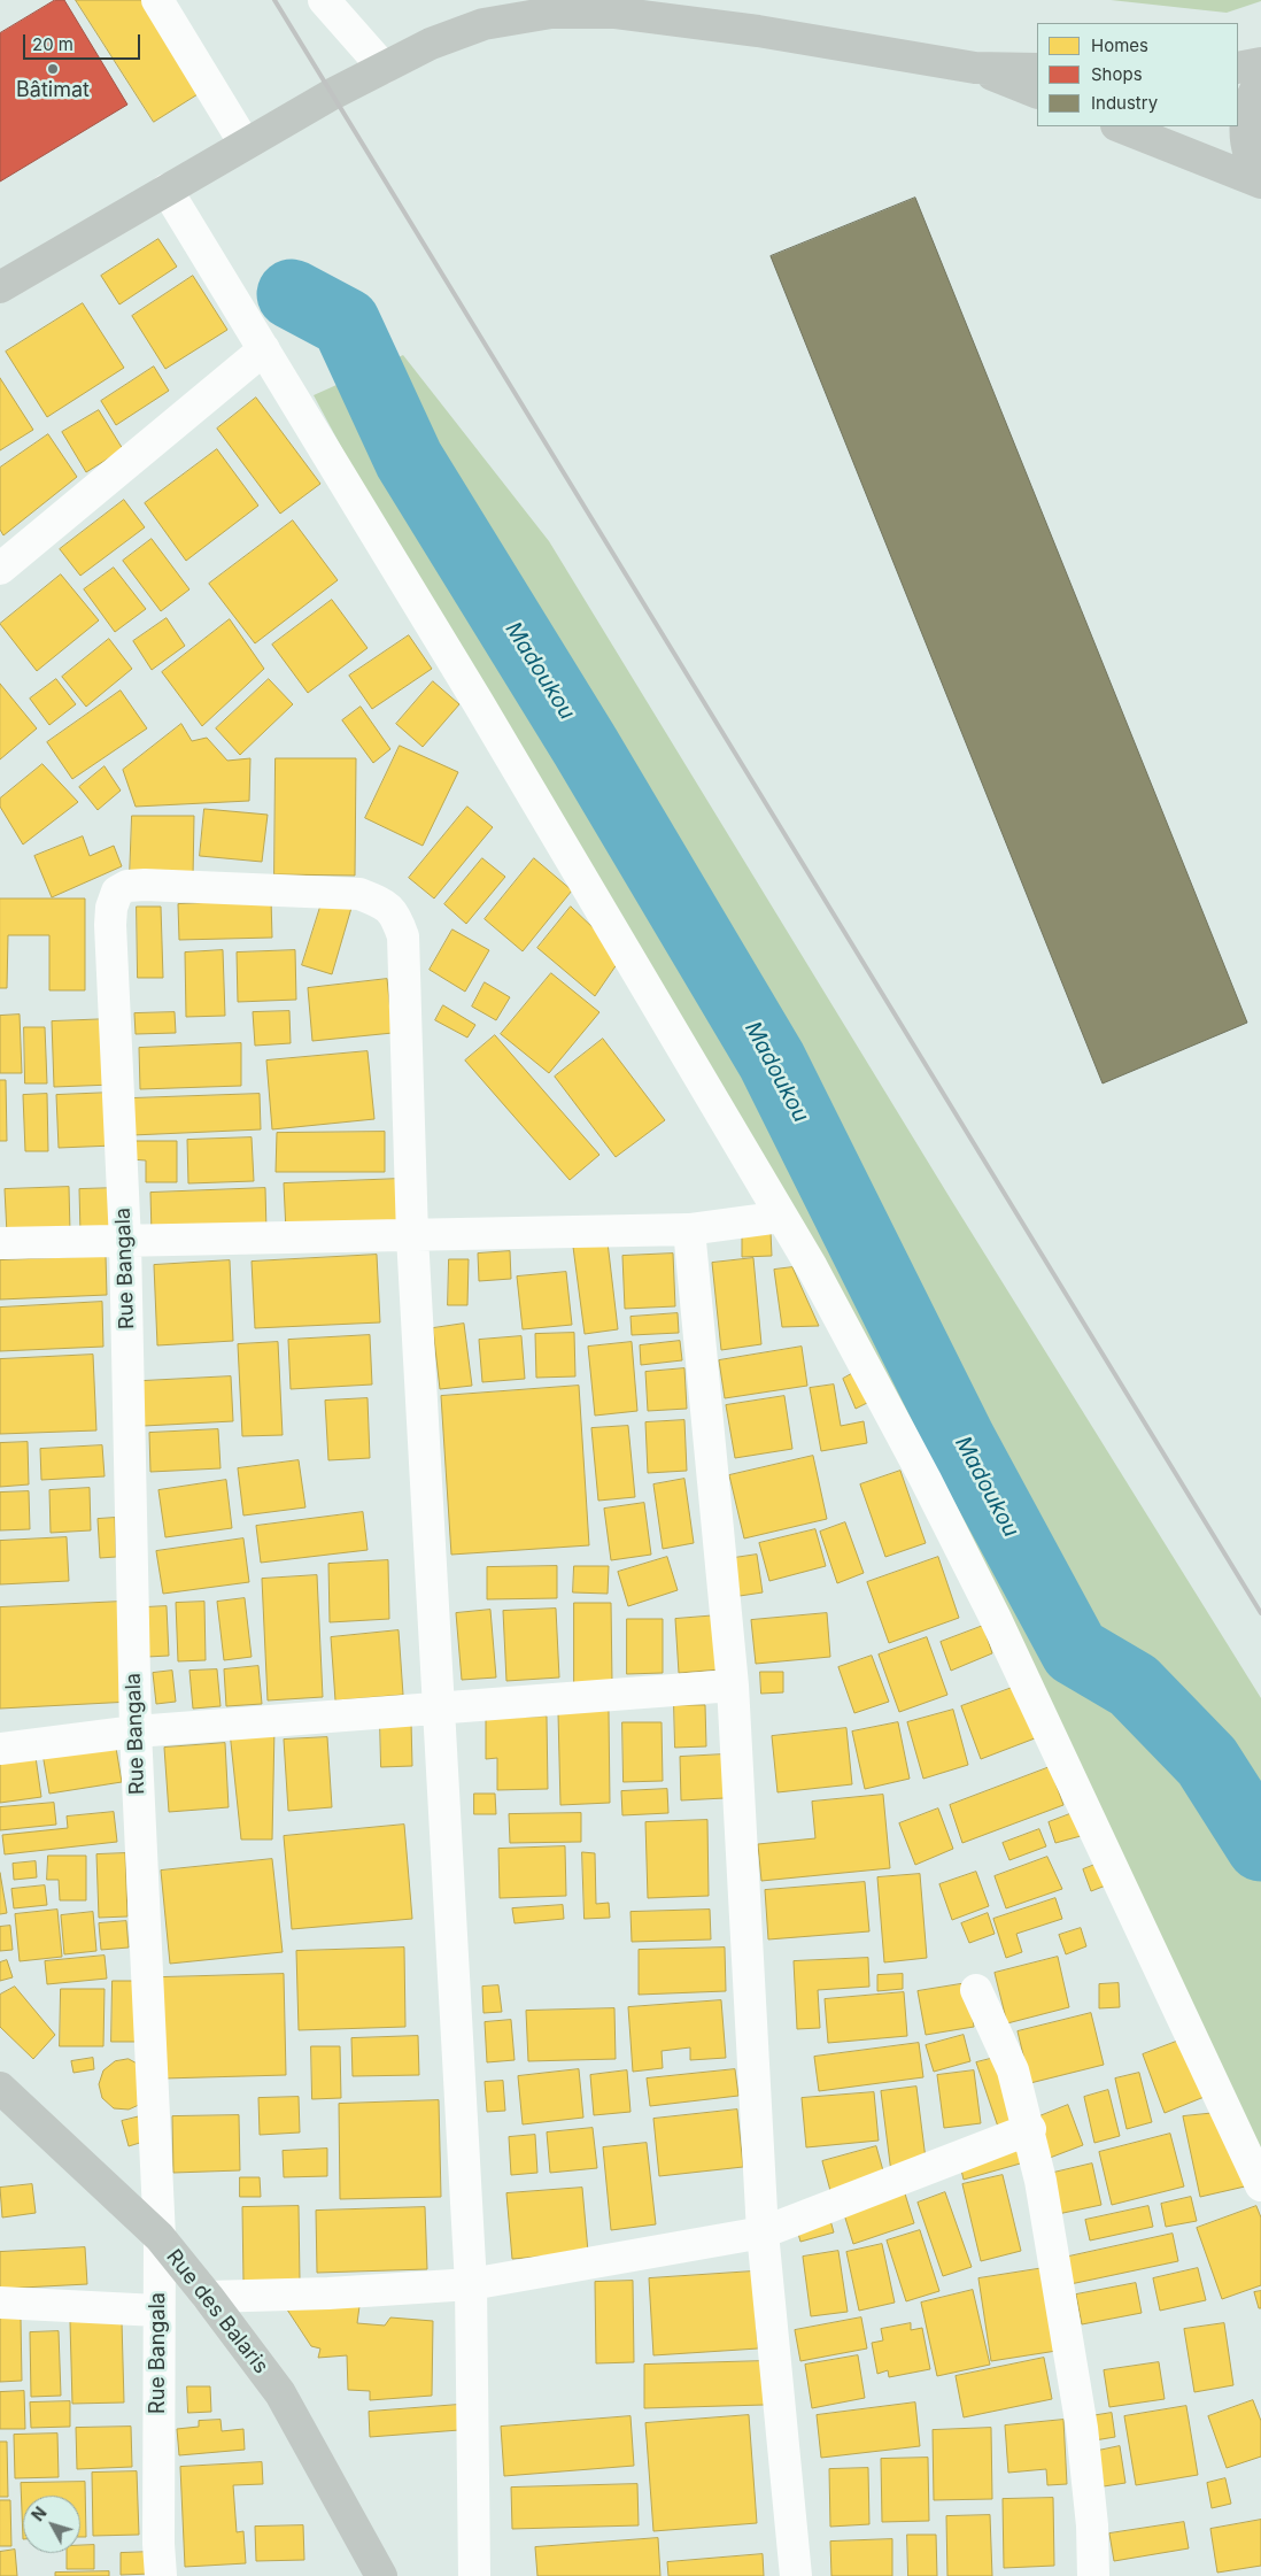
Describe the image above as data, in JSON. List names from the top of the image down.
{
  "streets": {
    "main road": ["Rue des Balaris"],
    "street": ["Rue Bangala"]
  },
  "crossings": [
    ["Rue Bangala", "Rue des Balaris"]
  ],
  "water": ["Madoukou"],
  "places": ["Bâtimat"],
  "legend": ["Homes", "Shops", "Industry"],
  "scale_bar": "20 m",
  "north": "top left"
}
